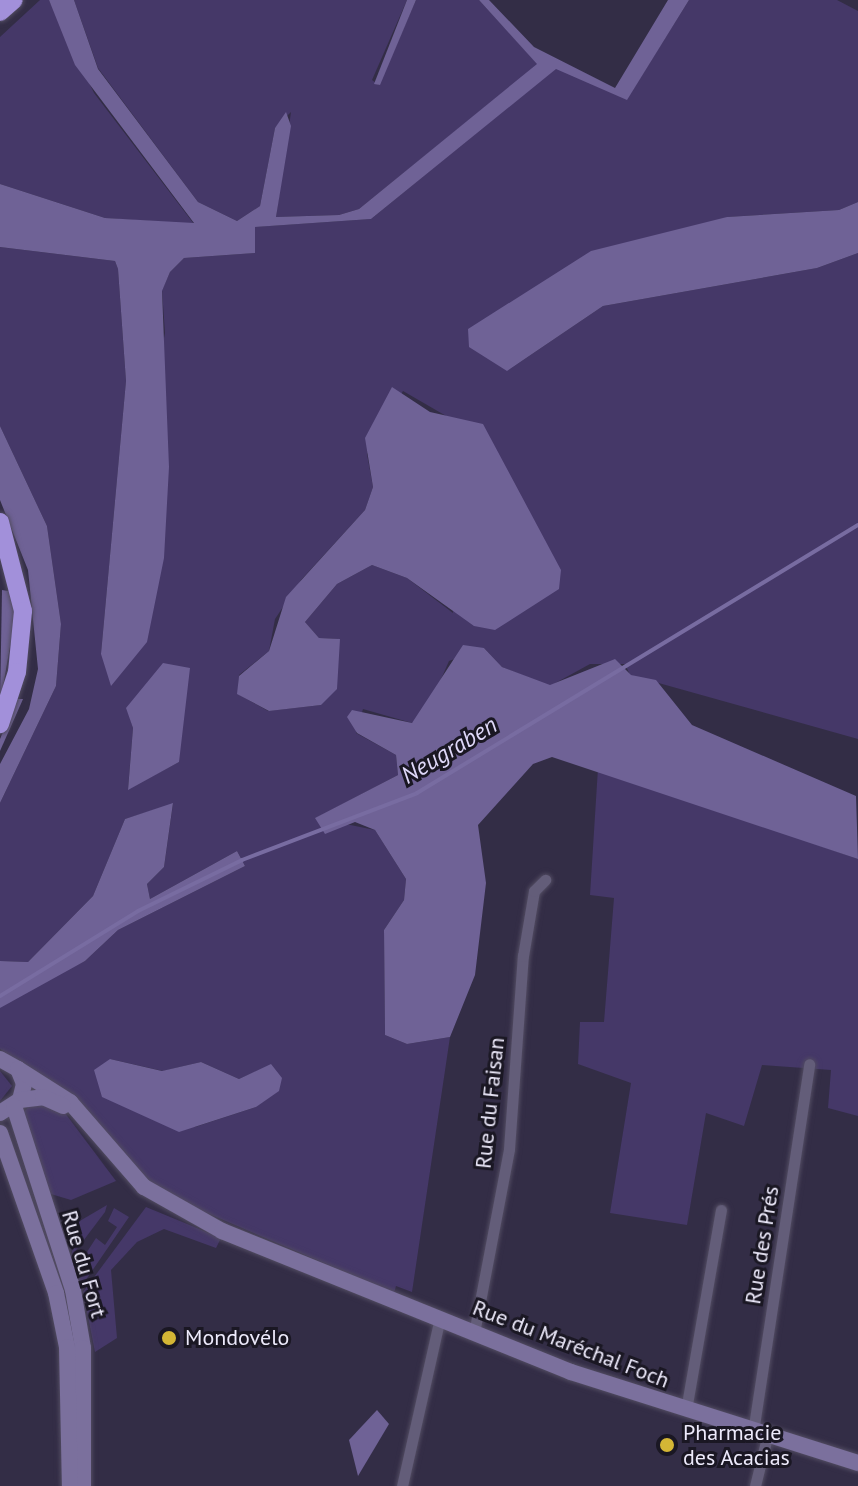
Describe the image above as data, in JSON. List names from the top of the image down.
{
  "streets": {
    "main road": ["Rue du Fort", "Rue du Maréchal Foch"],
    "street": ["Rue du Faisan", "Rue des Prés"]
  },
  "crossings": [
    ["Rue du Faisan", "Rue du Maréchal Foch"],
    ["Rue des Prés", "Rue du Maréchal Foch"],
    ["Rue du Fort", "Rue du Maréchal Foch"]
  ],
  "water": ["Neugraben"],
  "places": ["Mondovélo", "Pharmacie des Acacias"]
}
